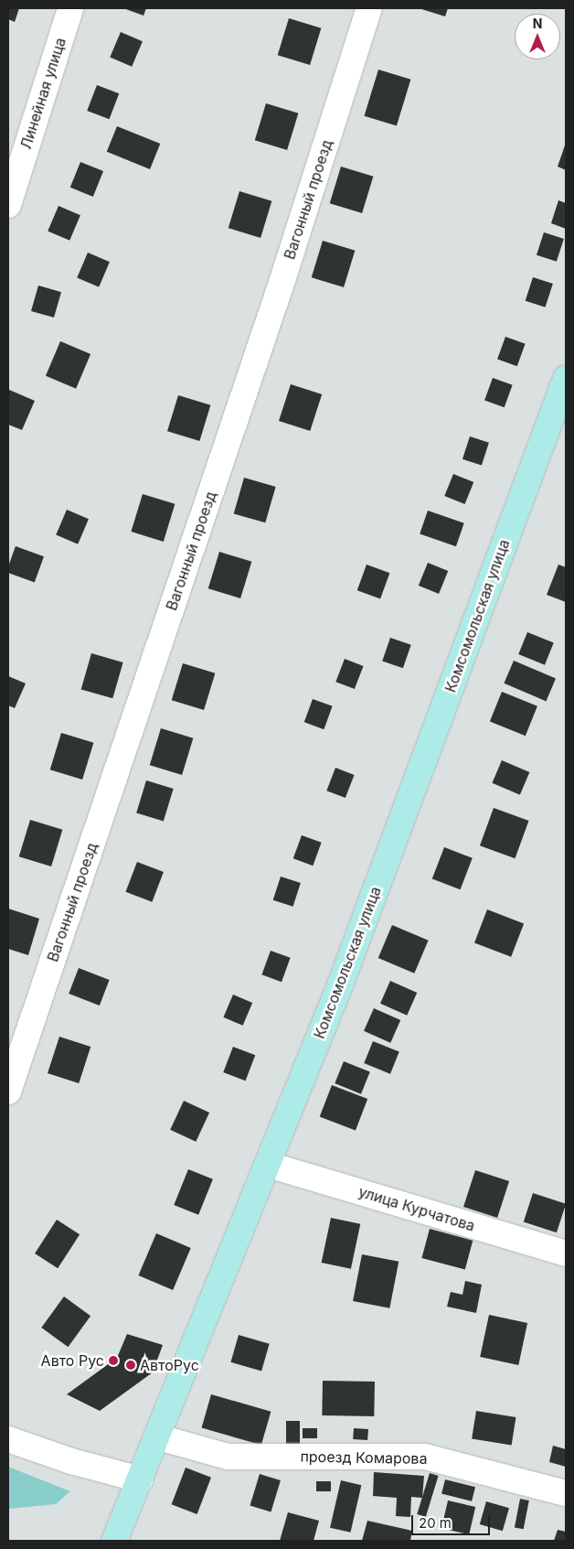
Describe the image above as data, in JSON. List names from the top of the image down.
{
  "streets": {
    "main road": ["Комсомольская улица"],
    "street": [
      "Линейная улица",
      "Вагонный проезд",
      "улица Курчатова",
      "проезд Комарова"
    ]
  },
  "crossings": [
    ["Комсомольская улица", "улица Курчатова"],
    ["Комсомольская улица", "проезд Комарова"]
  ],
  "places": ["Авто Рус", "АвтоРус"],
  "scale_bar": "20 m",
  "north": "top"
}
